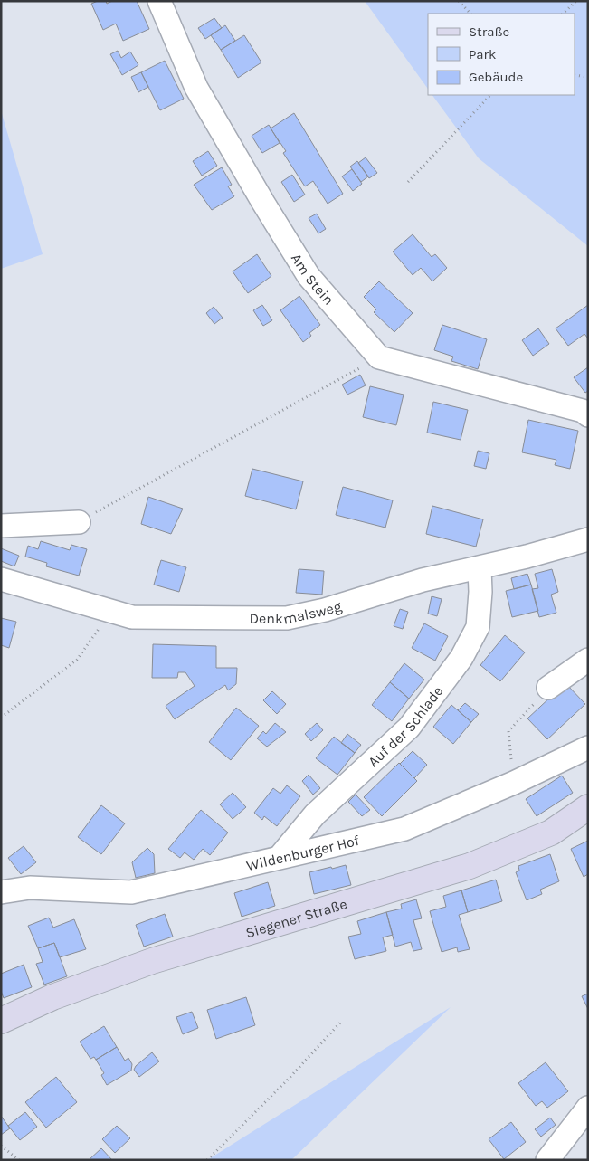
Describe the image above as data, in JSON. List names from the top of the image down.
{
  "streets": {
    "main road": ["Siegener Straße"],
    "street": [
      "Am Stein",
      "Denkmalsweg",
      "Auf der Schlade",
      "Wildenburger Hof"
    ]
  },
  "crossings": [
    ["Denkmalsweg", "Auf der Schlade"],
    ["Auf der Schlade", "Wildenburger Hof"]
  ],
  "legend": ["Straße", "Park", "Gebäude"]
}
